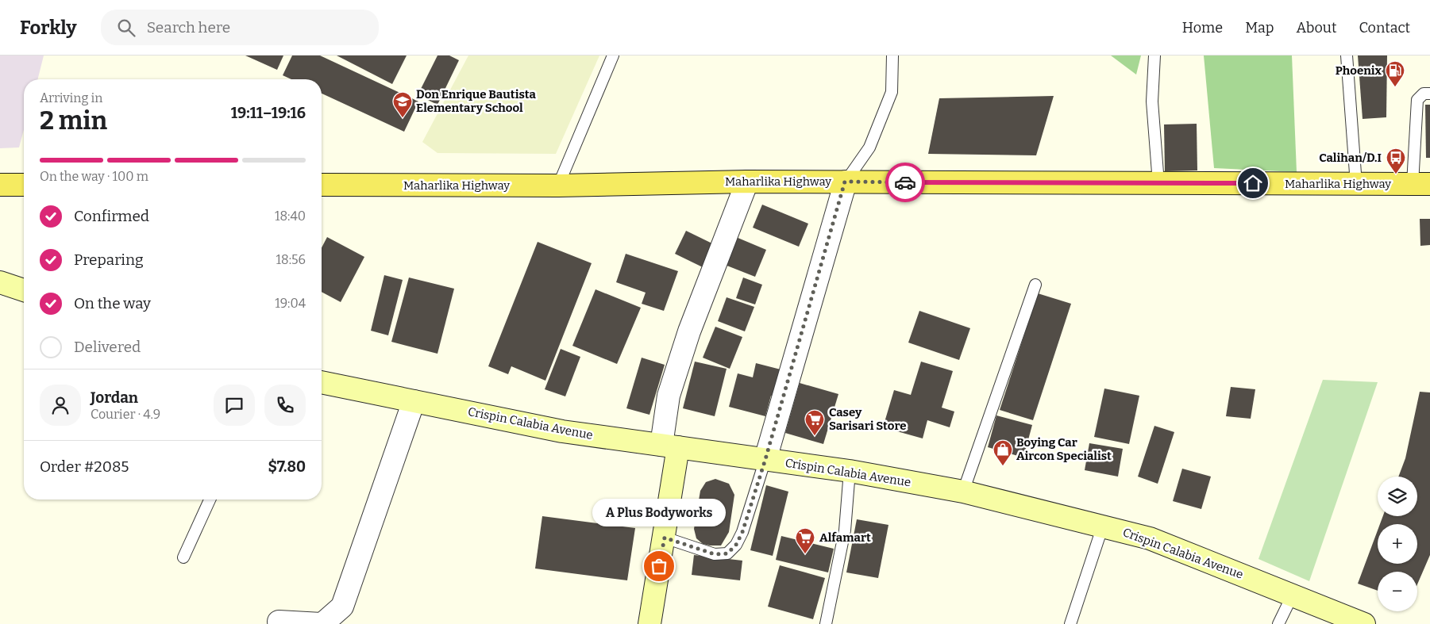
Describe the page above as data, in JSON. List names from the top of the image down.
{
  "streets": {
    "main road": ["Maharlika Highway", "Crispin Calabia Avenue"]
  },
  "places": {
    "fuel station": ["Phoenix"],
    "school or university": ["Don Enrique Bautista Elementary School"],
    "bus stop": ["Calihan/D.I"],
    "supermarket": ["Casey Sarisari Store", "Alfamart"],
    "shop": ["Boying Car Aircon Specialist"],
    "other": ["A Plus Bodyworks"]
  },
  "page": {
    "header": "Forkly",
    "search": "Search here",
    "nav": [
      "Home",
      "Map",
      "About",
      "Contact"
    ],
    "heading": ["2 min", "Arriving in", "19:11–19:16"],
    "panel": [
      "Jordan",
      "Courier · 4.9",
      "Order #2085",
      "$7.80"
    ],
    "bar": "On the way · 100 m",
    "list": [
      ["Confirmed", "18:40"],
      ["Preparing", "18:56"],
      ["On the way", "19:04"],
      "Delivered"
    ],
    "map_buttons": ["+", "−"],
    "bubble": "A Plus Bodyworks"
  }
}
